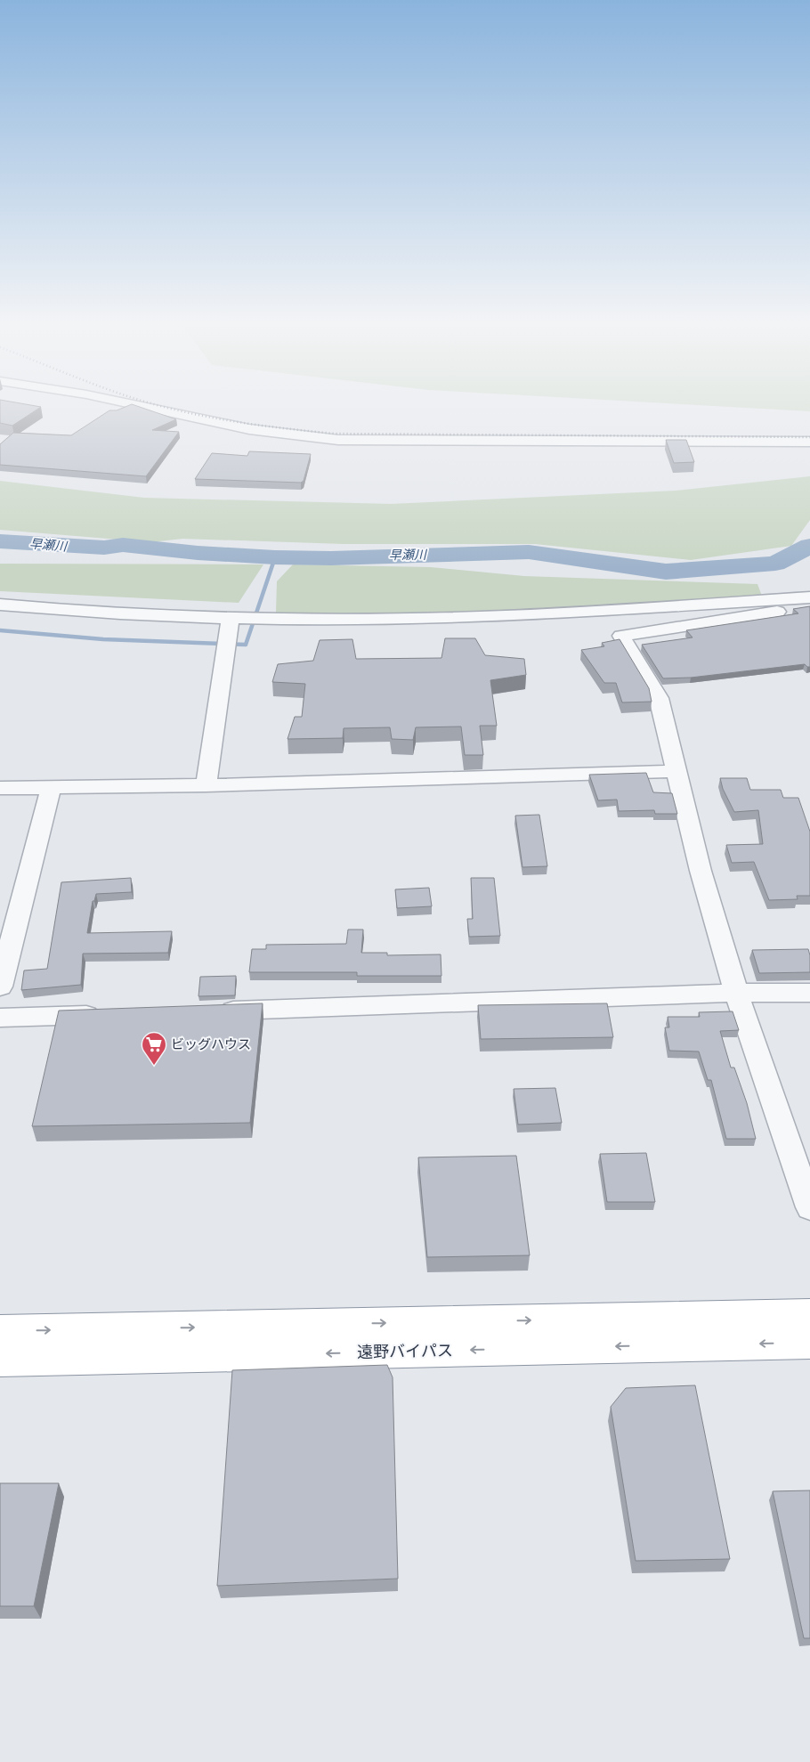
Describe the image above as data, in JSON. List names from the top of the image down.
{
  "streets": {
    "highway": ["遠野バイパス"]
  },
  "water": ["早瀬川"],
  "places": {
    "supermarket": ["ビッグハウス"]
  }
}
